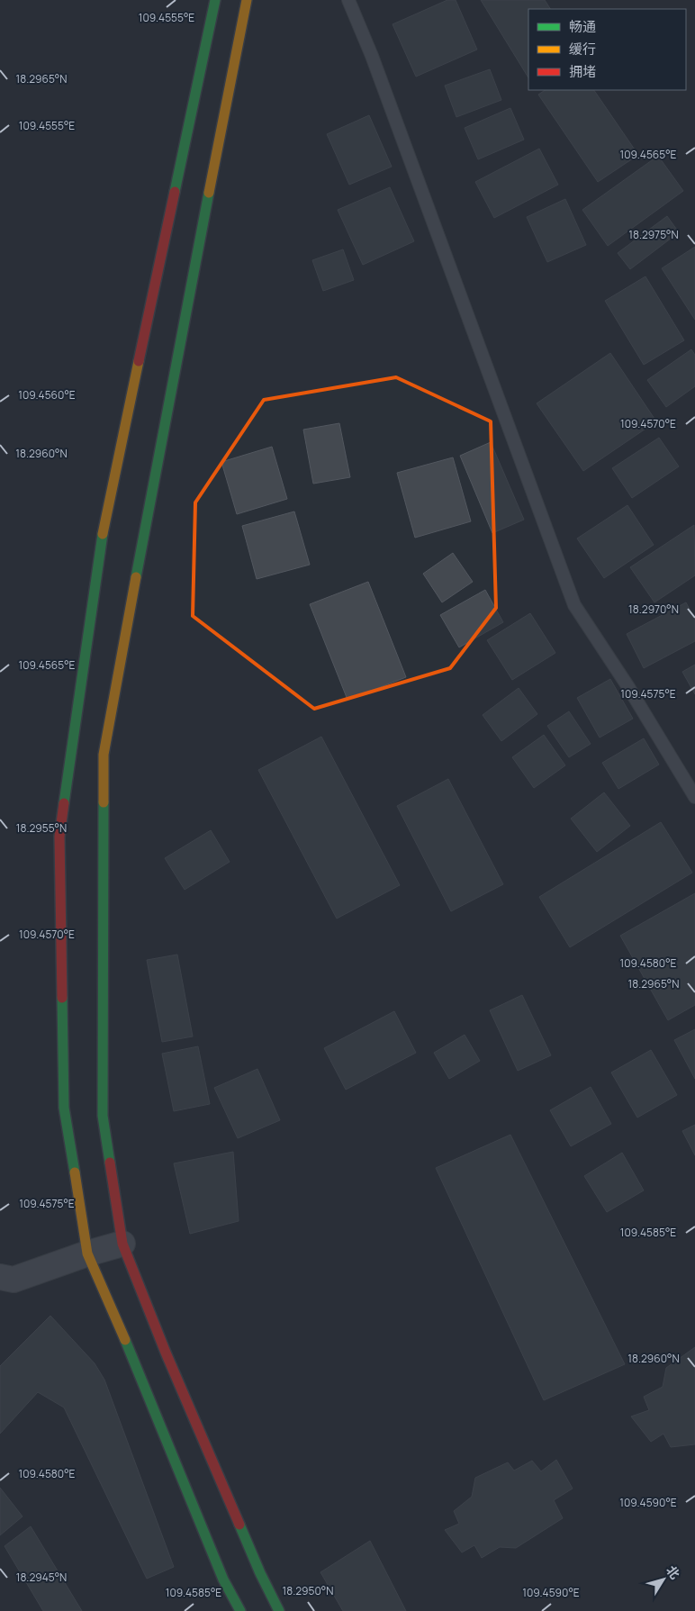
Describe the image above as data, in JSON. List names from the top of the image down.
{
  "legend": ["畅通", "缓行", "拥堵"],
  "north": "top right",
  "coordinates": [
    "109.4555°E",
    "18.2965°N",
    "109.4565°E",
    "18.2975°N",
    "109.4560°E",
    "109.4570°E",
    "18.2960°N",
    "18.2970°N",
    "109.4575°E",
    "18.2955°N",
    "109.4580°E",
    "109.4585°E",
    "109.4590°E",
    "18.2945°N",
    "18.2950°N"
  ]
}
